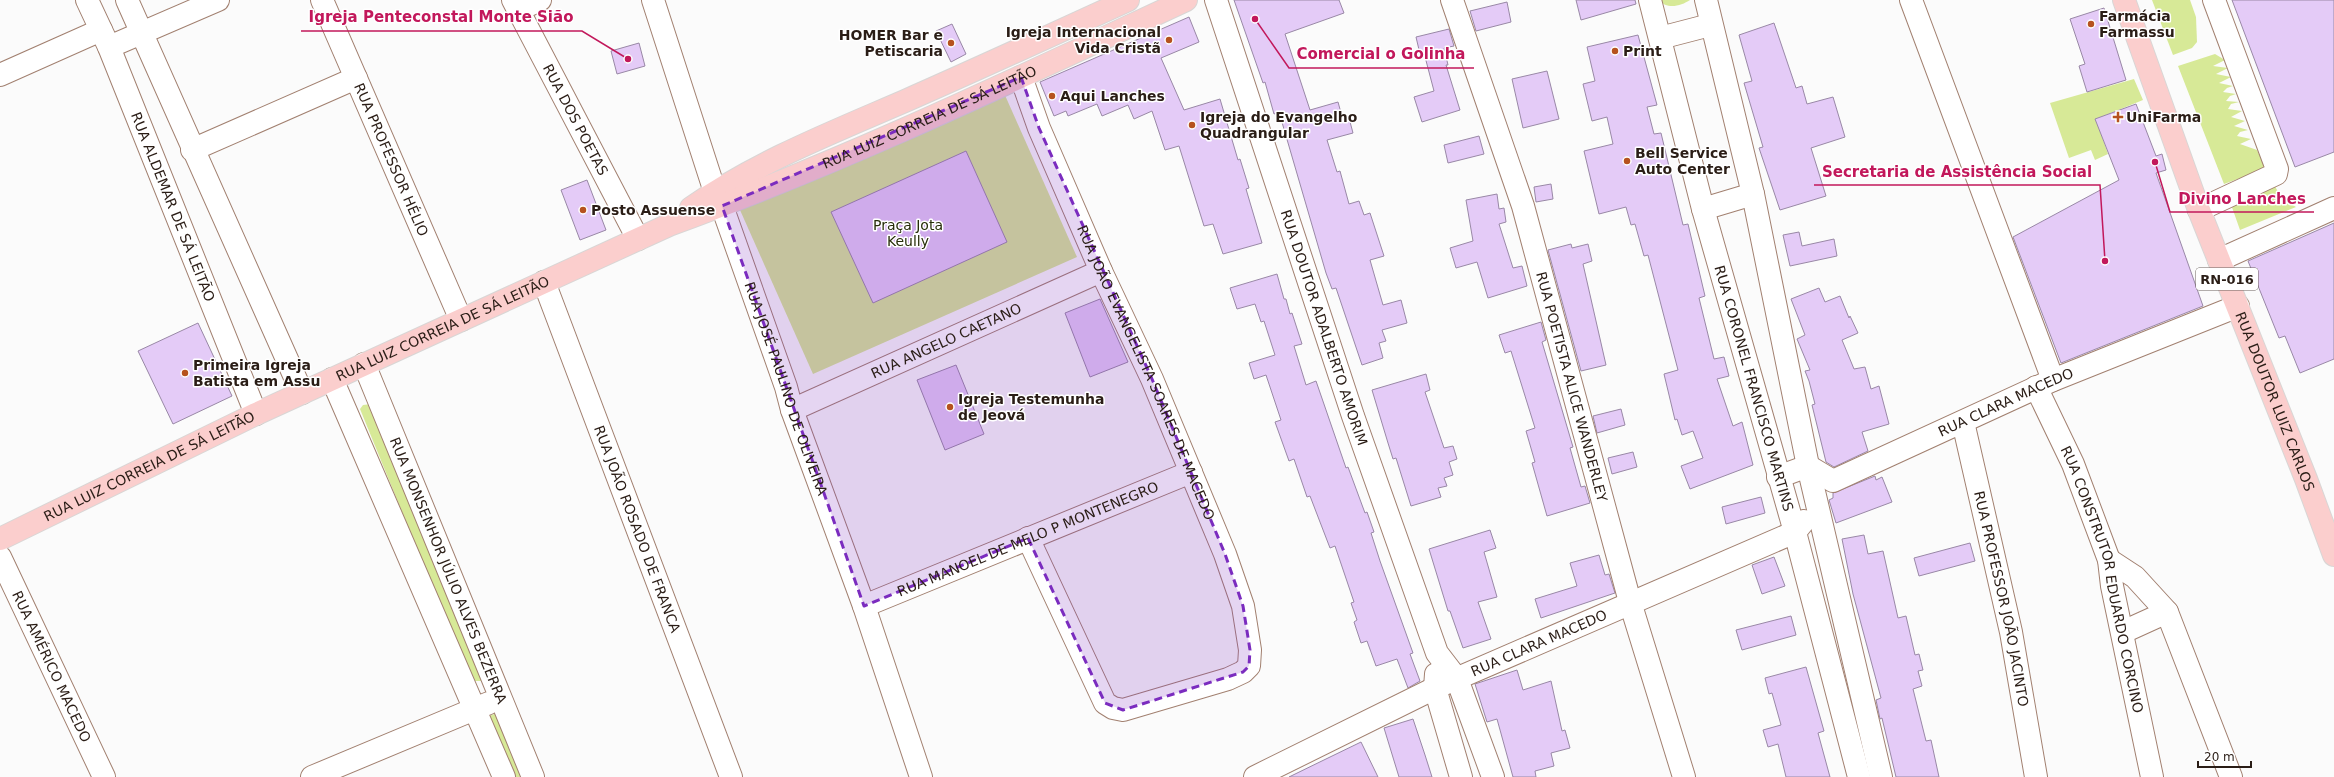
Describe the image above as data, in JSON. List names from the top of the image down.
{
  "streets": {
    "main road": ["RUA LUIZ CORREIA DE SÁ LEITÃO", "RN-016", "RUA DOUTOR LUIZ CARLOS"],
    "street": [
      "RUA DOS POETAS",
      "RUA PROFESSOR HÉLIO",
      "RUA ALDEMAR DE SÁ LEITÃO",
      "RUA DOUTOR ADALBERTO AMORIM",
      "RUA ANGELO CAETANO",
      "RUA JOÃO EVANGELISTA SOARES DE MACEDO",
      "RUA POETISTA ALICE WANDERLEY",
      "RUA JOSÉ PAULINO DE OLIVEIRA",
      "RUA CORONEL FRANCISCO MARTINS",
      "RUA CLARA MACEDO",
      "RUA JOÃO ROSADO DE FRANCA",
      "RUA MANOEL DE MELO P MONTENEGRO",
      "RUA MONSENHOR JÚLIO ALVES BEZERRA",
      "RUA CONSTRUTOR EDUARDO CORCINO",
      "RUA PROFESSOR JOÃO JACINTO",
      "RUA AMÉRICO MACEDO"
    ]
  },
  "crossings": [
    ["RUA LUIZ CORREIA DE SÁ LEITÃO", "RUA DOS POETAS"],
    ["RUA LUIZ CORREIA DE SÁ LEITÃO", "RUA PROFESSOR HÉLIO"],
    ["RUA LUIZ CORREIA DE SÁ LEITÃO", "RUA ALDEMAR DE SÁ LEITÃO"],
    ["RUA LUIZ CORREIA DE SÁ LEITÃO", "RUA JOÃO EVANGELISTA SOARES DE MACEDO"],
    ["RUA LUIZ CORREIA DE SÁ LEITÃO", "RUA JOSÉ PAULINO DE OLIVEIRA"],
    ["RUA LUIZ CORREIA DE SÁ LEITÃO", "RUA JOÃO ROSADO DE FRANCA"],
    ["RUA LUIZ CORREIA DE SÁ LEITÃO", "RUA MONSENHOR JÚLIO ALVES BEZERRA"],
    ["RUA DOUTOR ADALBERTO AMORIM", "RUA CLARA MACEDO"],
    ["RUA ANGELO CAETANO", "RUA JOÃO EVANGELISTA SOARES DE MACEDO"],
    ["RUA ANGELO CAETANO", "RUA JOSÉ PAULINO DE OLIVEIRA"],
    ["RUA JOÃO EVANGELISTA SOARES DE MACEDO", "RUA MANOEL DE MELO P MONTENEGRO"],
    ["RUA POETISTA ALICE WANDERLEY", "RUA CLARA MACEDO"],
    ["RUA JOSÉ PAULINO DE OLIVEIRA", "RUA MANOEL DE MELO P MONTENEGRO"],
    ["RUA CORONEL FRANCISCO MARTINS", "RUA CLARA MACEDO"],
    ["RUA DOUTOR LUIZ CARLOS", "RUA CLARA MACEDO"],
    ["RUA CLARA MACEDO", "RUA CONSTRUTOR EDUARDO CORCINO"],
    ["RUA CLARA MACEDO", "RUA PROFESSOR JOÃO JACINTO"]
  ],
  "parks": ["Praça Jota Keully"],
  "places": {
    "other": [
      "Comercial o Golinha",
      "Farmácia Farmassu",
      "Igreja Internacional Vida Cristã",
      "HOMER Bar e Petiscaria",
      "Print",
      "Igreja Penteconstal Monte Sião",
      "Aqui Lanches",
      "Igreja do Evangelho Quadrangular",
      "Bell Service Auto Center",
      "Divino Lanches",
      "Posto Assuense",
      "Secretaria de Assistência Social",
      "Primeira Igreja Batista em Assu",
      "Igreja Testemunha de Jeová"
    ],
    "health": ["UniFarma"]
  },
  "scale_bar": "20 m"
}
